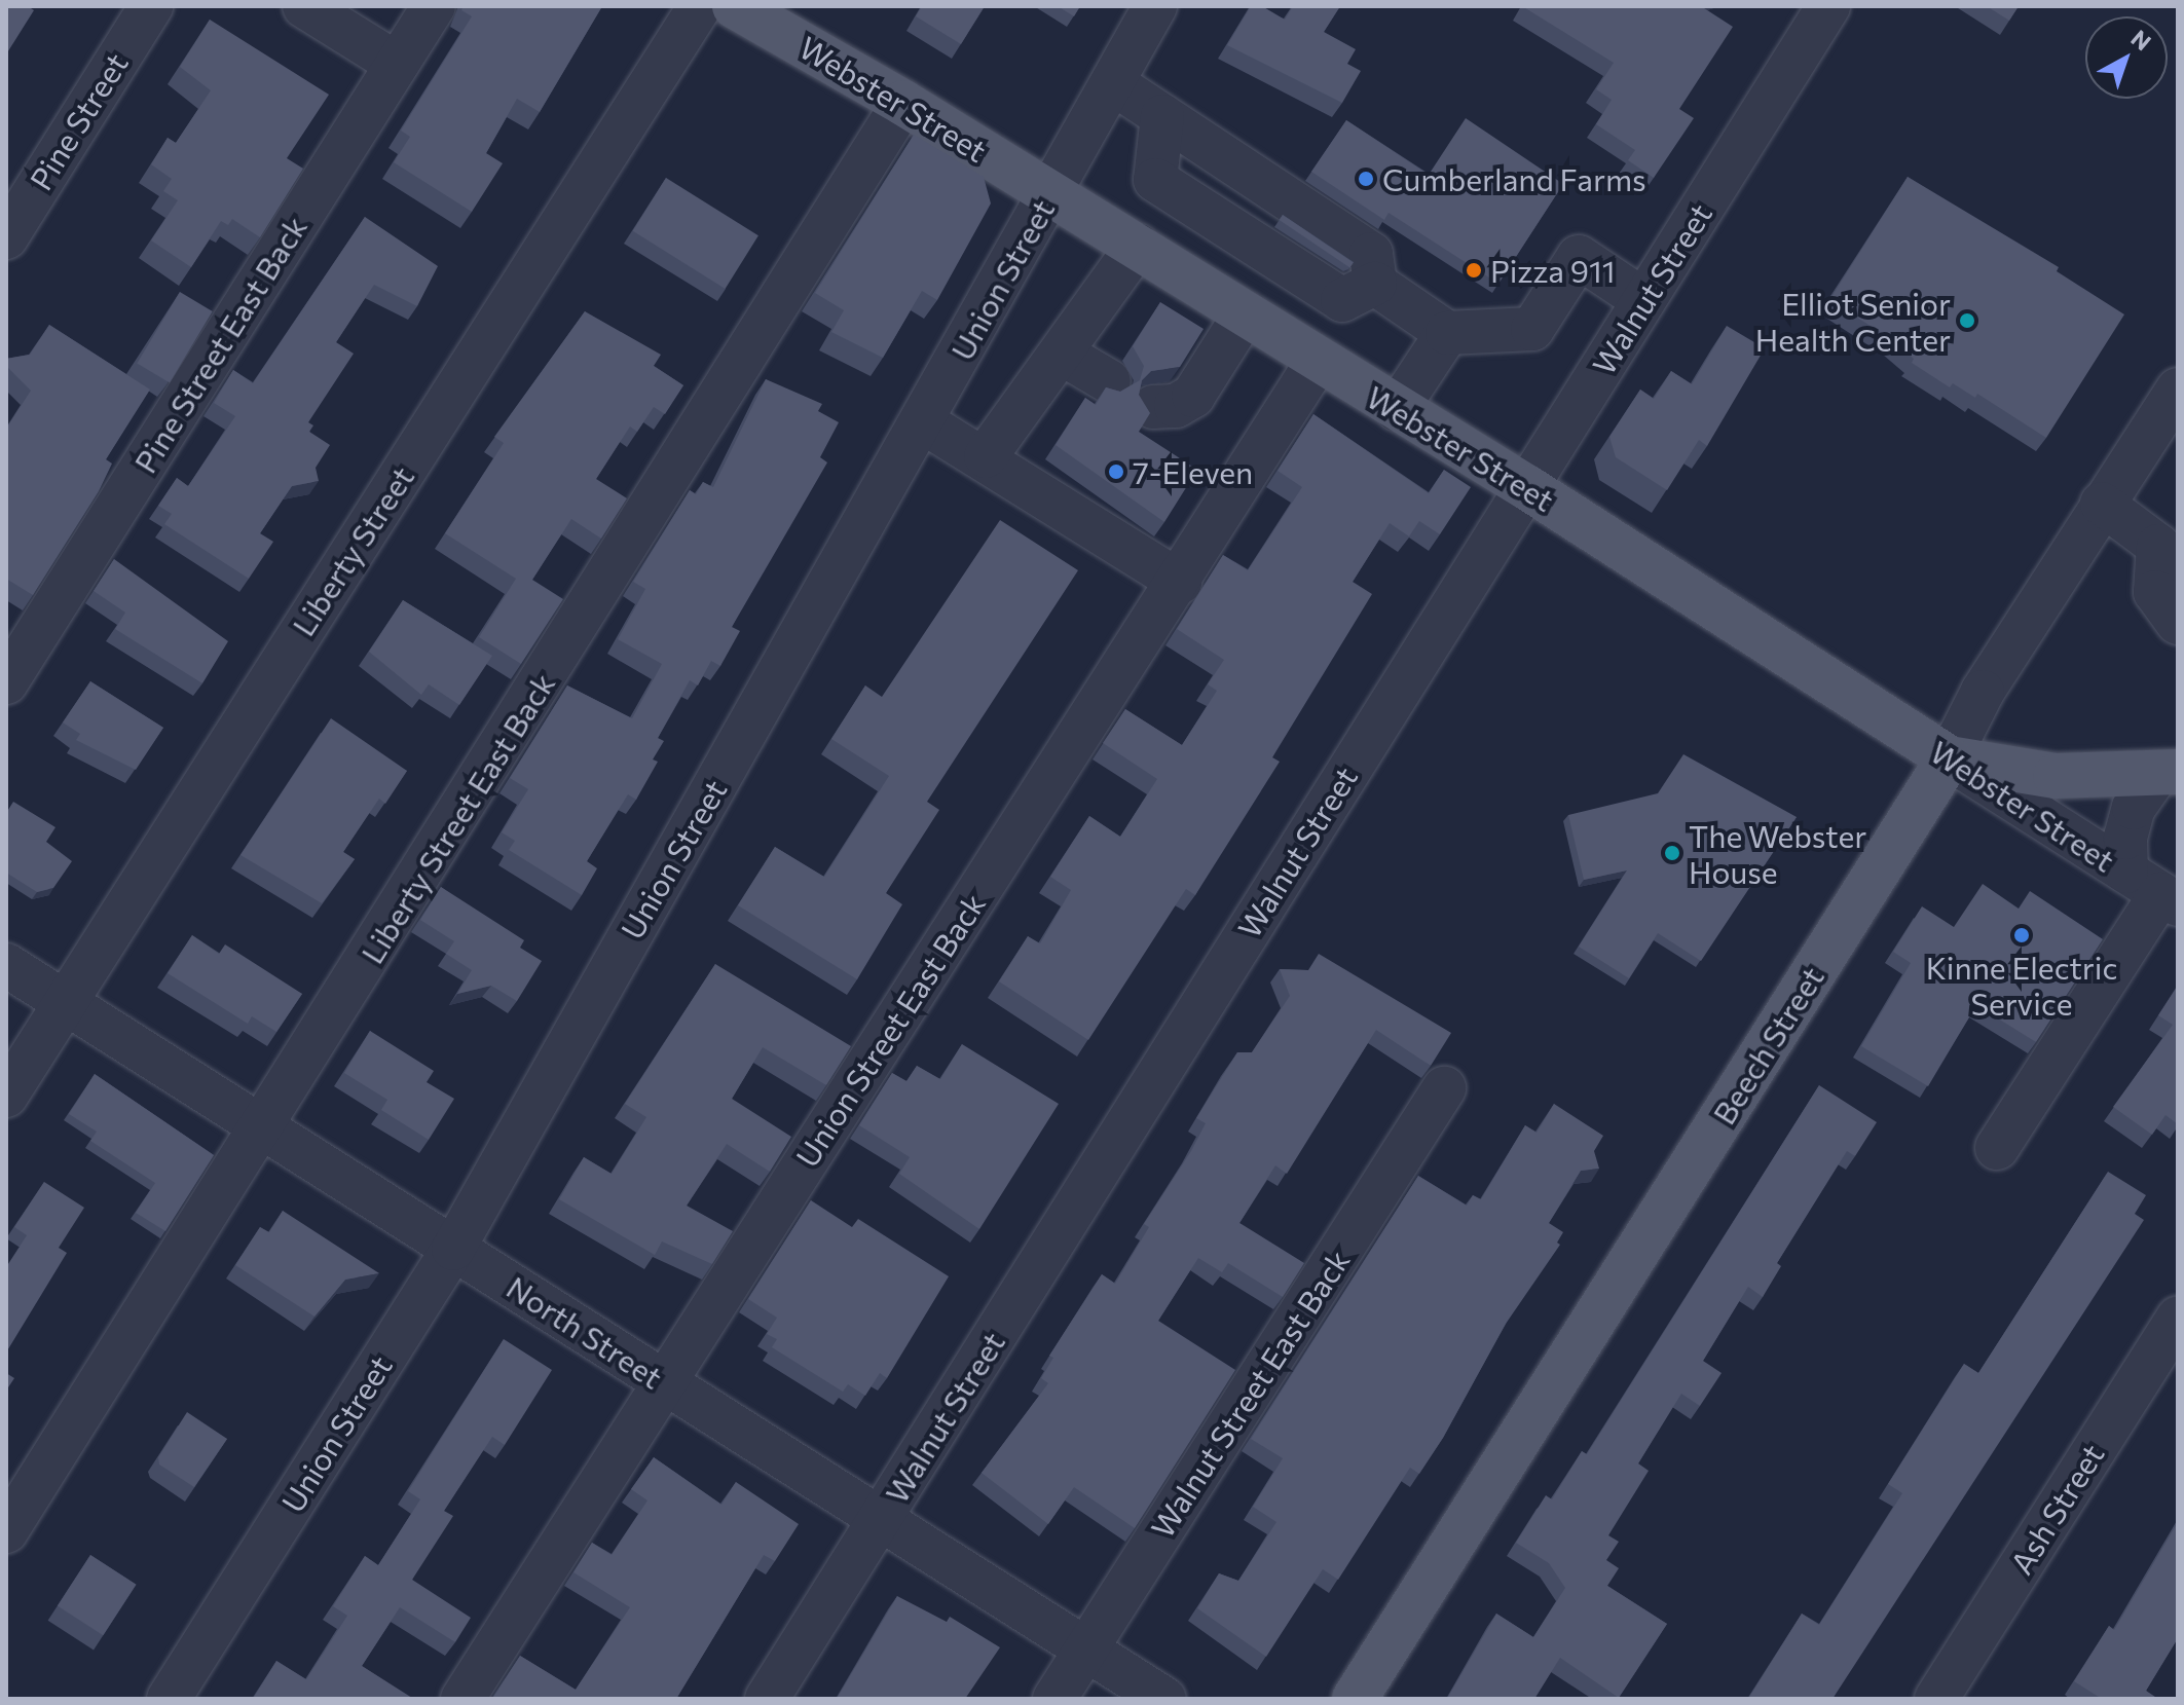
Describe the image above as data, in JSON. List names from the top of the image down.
{
  "streets": {
    "main road": ["Webster Street", "Beech Street"],
    "street": [
      "Pine Street",
      "Union Street",
      "Walnut Street",
      "Pine Street East Back",
      "Liberty Street",
      "Liberty Street East Back",
      "Union Street East Back",
      "North Street",
      "Walnut Street East Back",
      "Ash Street"
    ]
  },
  "crossings": [
    ["Webster Street", "Union Street"],
    ["Webster Street", "Walnut Street"],
    ["Webster Street", "Liberty Street East Back"],
    ["Webster Street", "Union Street East Back"],
    ["Webster Street", "Beech Street"],
    ["Union Street", "North Street"],
    ["Walnut Street", "North Street"],
    ["Liberty Street", "North Street"],
    ["Liberty Street East Back", "North Street"],
    ["Union Street East Back", "North Street"],
    ["North Street", "Walnut Street East Back"]
  ],
  "places": [
    "Cumberland Farms",
    "Pizza 911",
    "Elliot Senior Health Center",
    "7-Eleven",
    "The Webster House",
    "Kinne Electric Service"
  ],
  "north": "top right"
}
